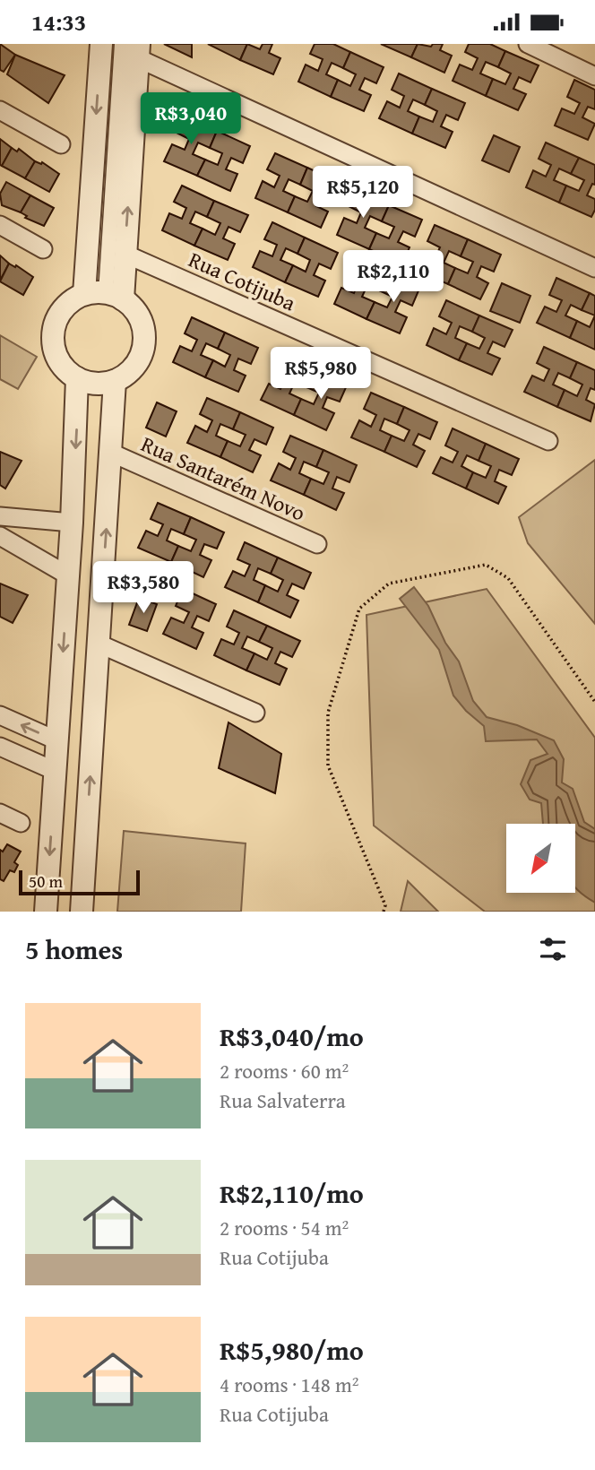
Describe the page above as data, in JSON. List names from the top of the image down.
{
  "streets": {
    "street": ["Rua Cotijuba", "Rua Santarém Novo"]
  },
  "scale_bar": "50 m",
  "north": "bottom left",
  "page": {
    "status": "14:33",
    "price": [
      "R$3,040",
      "R$5,120",
      "R$2,110",
      "R$5,980",
      "R$3,580"
    ],
    "scale": "50 m",
    "heading": "5 homes",
    "list": [
      {
        "name": "R$3,040/mo",
        "note": "2 rooms · 60 m² · Rua Salvaterra"
      },
      {
        "name": "R$2,110/mo",
        "note": "2 rooms · 54 m² · Rua Cotijuba"
      },
      {
        "name": "R$5,980/mo",
        "note": "4 rooms · 148 m² · Rua Cotijuba"
      }
    ]
  }
}
